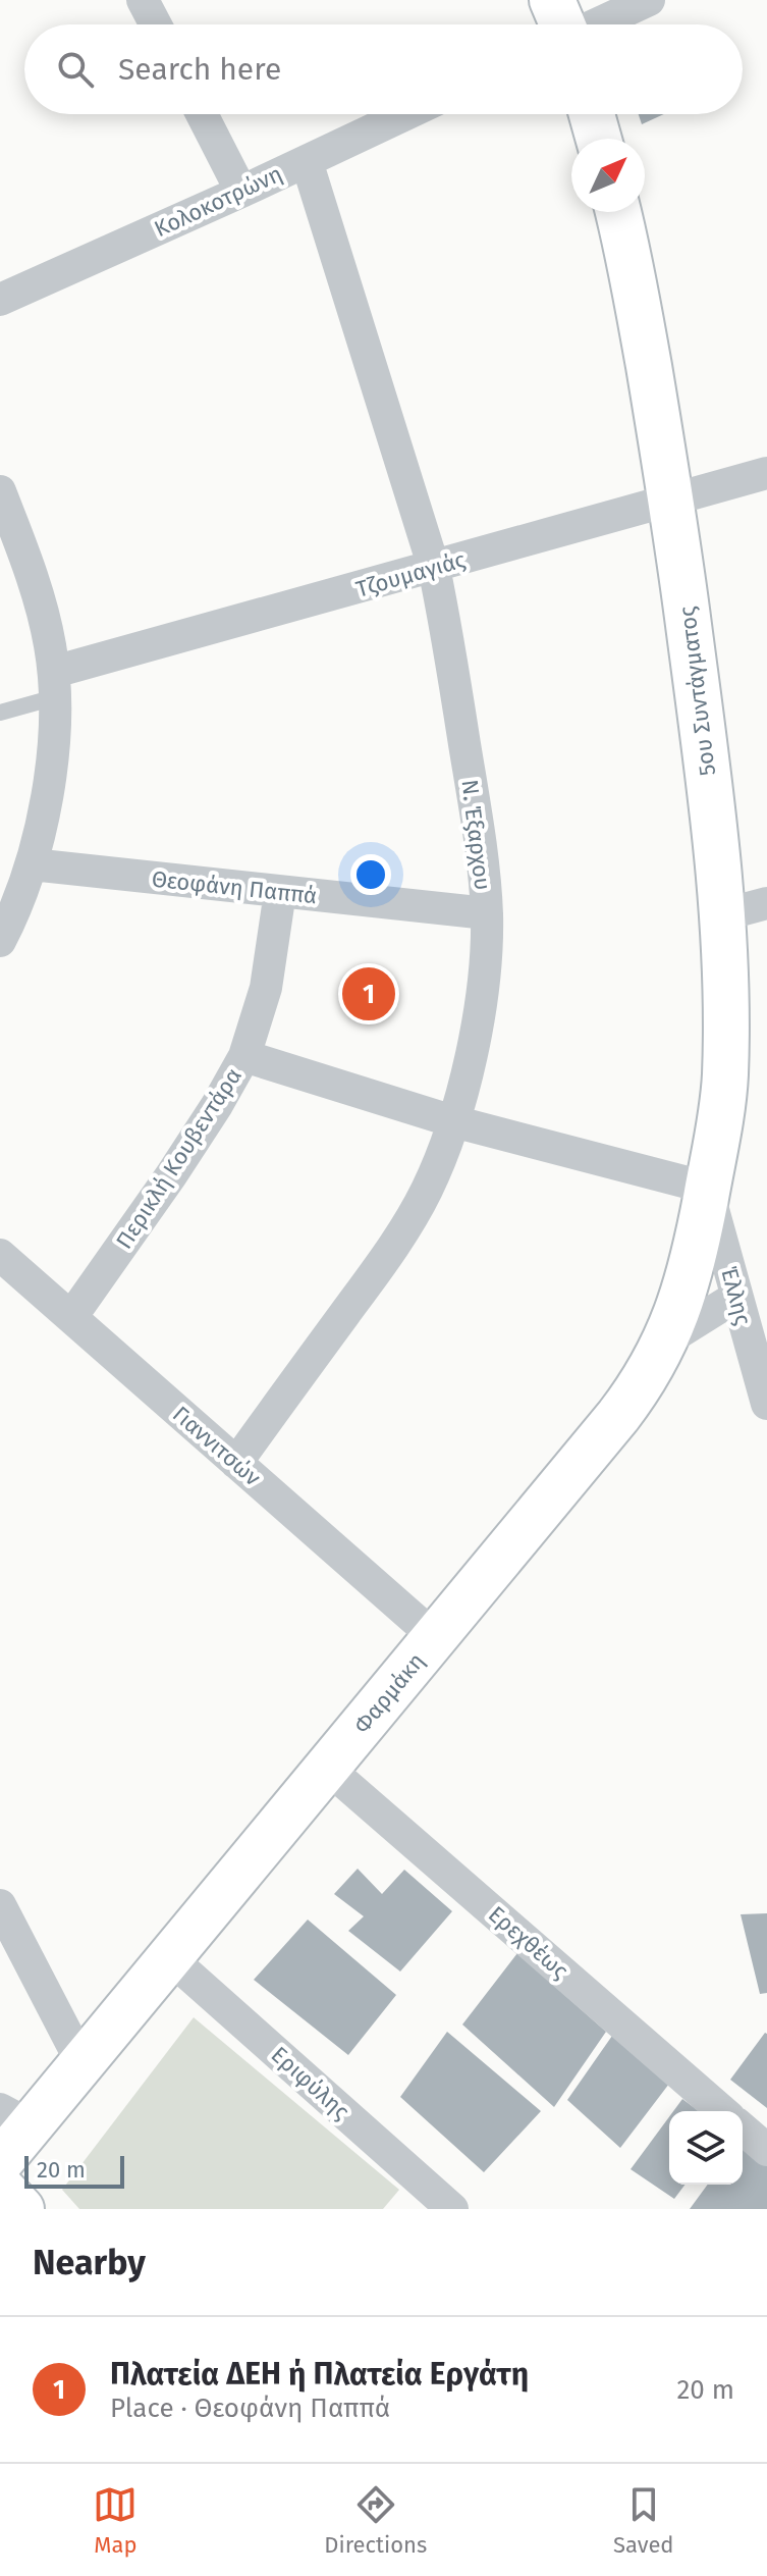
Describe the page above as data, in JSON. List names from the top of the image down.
{
  "streets": {
    "street": [
      "Κολοκοτρώνη",
      "Τζουμαγιάς",
      "5ου Συντάγματος",
      "Ν. Έξαρχου",
      "Θεοφάνη Παππά",
      "Περικλή Κουβεντάρα",
      "Έλλης",
      "Γιαννιτσών",
      "Φαρμάκη",
      "Ερεχθέως",
      "Εριφύλης"
    ]
  },
  "crossings": [
    ["Κολοκοτρώνη", "Ν. Έξαρχου"],
    ["Τζουμαγιάς", "5ου Συντάγματος"],
    ["Τζουμαγιάς", "Ν. Έξαρχου"],
    ["5ου Συντάγματος", "Έλλης"],
    ["5ου Συντάγματος", "Φαρμάκη"],
    ["Ν. Έξαρχου", "Θεοφάνη Παππά"],
    ["Ν. Έξαρχου", "Γιαννιτσών"],
    ["Θεοφάνη Παππά", "Περικλή Κουβεντάρα"],
    ["Περικλή Κουβεντάρα", "Γιαννιτσών"],
    ["Έλλης", "Φαρμάκη"],
    ["Γιαννιτσών", "Φαρμάκη"],
    ["Φαρμάκη", "Ερεχθέως"],
    ["Φαρμάκη", "Εριφύλης"]
  ],
  "scale_bar": "20 m",
  "north": "top right",
  "page": {
    "search": "Search here",
    "pins": "1",
    "scale": "20 m",
    "heading": "Nearby",
    "list": [
      {
        "mark": "1",
        "name": "Πλατεία ΔΕΗ ή Πλατεία Εργάτη",
        "note": "Place · Θεοφάνη Παππά",
        "value": "20 m"
      }
    ],
    "nav": ["Map", "Directions", "Saved"]
  }
}
